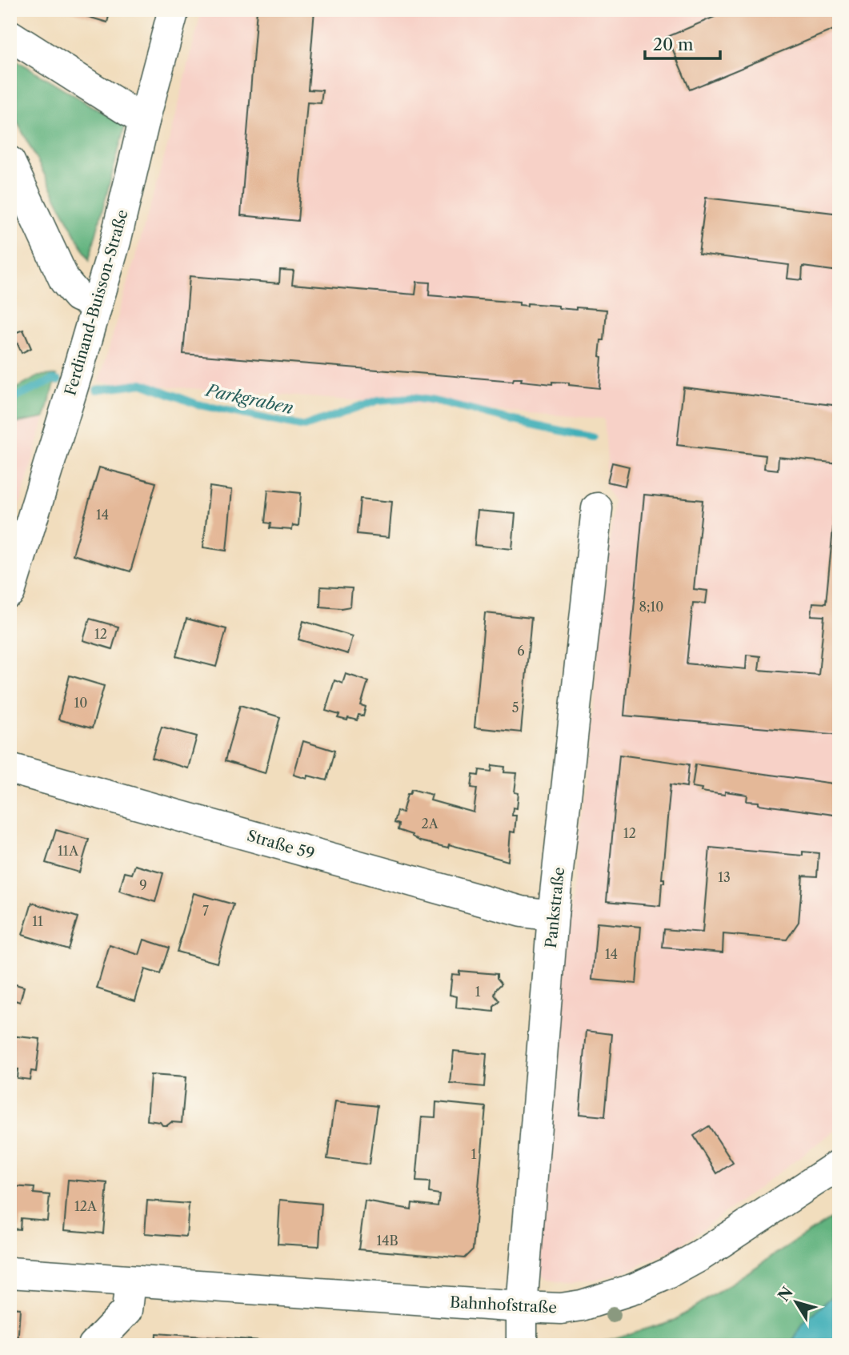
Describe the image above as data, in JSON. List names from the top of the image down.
{
  "streets": {
    "street": [
      "Ferdinand-Buisson-Straße",
      "Straße 59",
      "Pankstraße",
      "Bahnhofstraße"
    ]
  },
  "crossings": [
    ["Straße 59", "Pankstraße"],
    ["Pankstraße", "Bahnhofstraße"]
  ],
  "water": ["Parkgraben"],
  "house_numbers": [
    "14",
    "8;10",
    "12",
    "6",
    "10",
    "5",
    "2A",
    "12",
    "11A",
    "13",
    "9",
    "7",
    "11",
    "14",
    "1",
    "1",
    "12A",
    "14B"
  ],
  "scale_bar": "20 m",
  "north": "top left"
}
